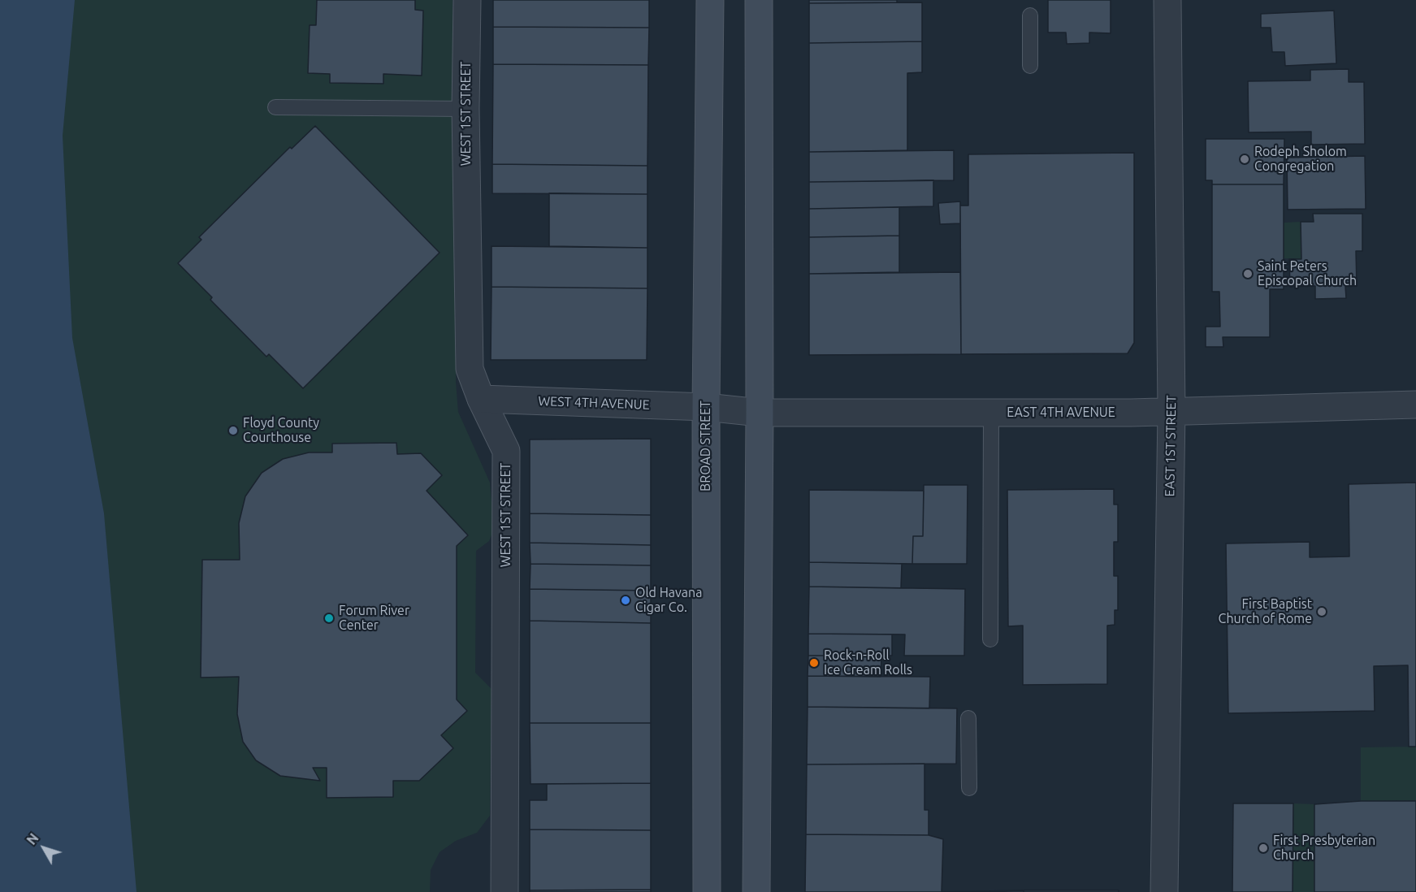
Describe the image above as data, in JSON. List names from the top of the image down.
{
  "streets": {
    "main road": ["BROAD STREET"],
    "street": [
      "WEST 1ST STREET",
      "WEST 4TH AVENUE",
      "EAST 4TH AVENUE",
      "EAST 1ST STREET"
    ]
  },
  "crossings": [
    ["WEST 1ST STREET", "WEST 4TH AVENUE"],
    ["WEST 4TH AVENUE", "EAST 4TH AVENUE"],
    ["WEST 4TH AVENUE", "BROAD STREET"],
    ["EAST 4TH AVENUE", "BROAD STREET"],
    ["EAST 4TH AVENUE", "EAST 1ST STREET"]
  ],
  "places": [
    "Rodeph Sholom Congregation",
    "Saint Peters Episcopal Church",
    "Floyd County Courthouse",
    "Old Havana Cigar Co.",
    "First Baptist Church of Rome",
    "Forum River Center",
    "Rock-n-Roll Ice Cream Rolls",
    "First Presbyterian Church"
  ],
  "north": "top left"
}
